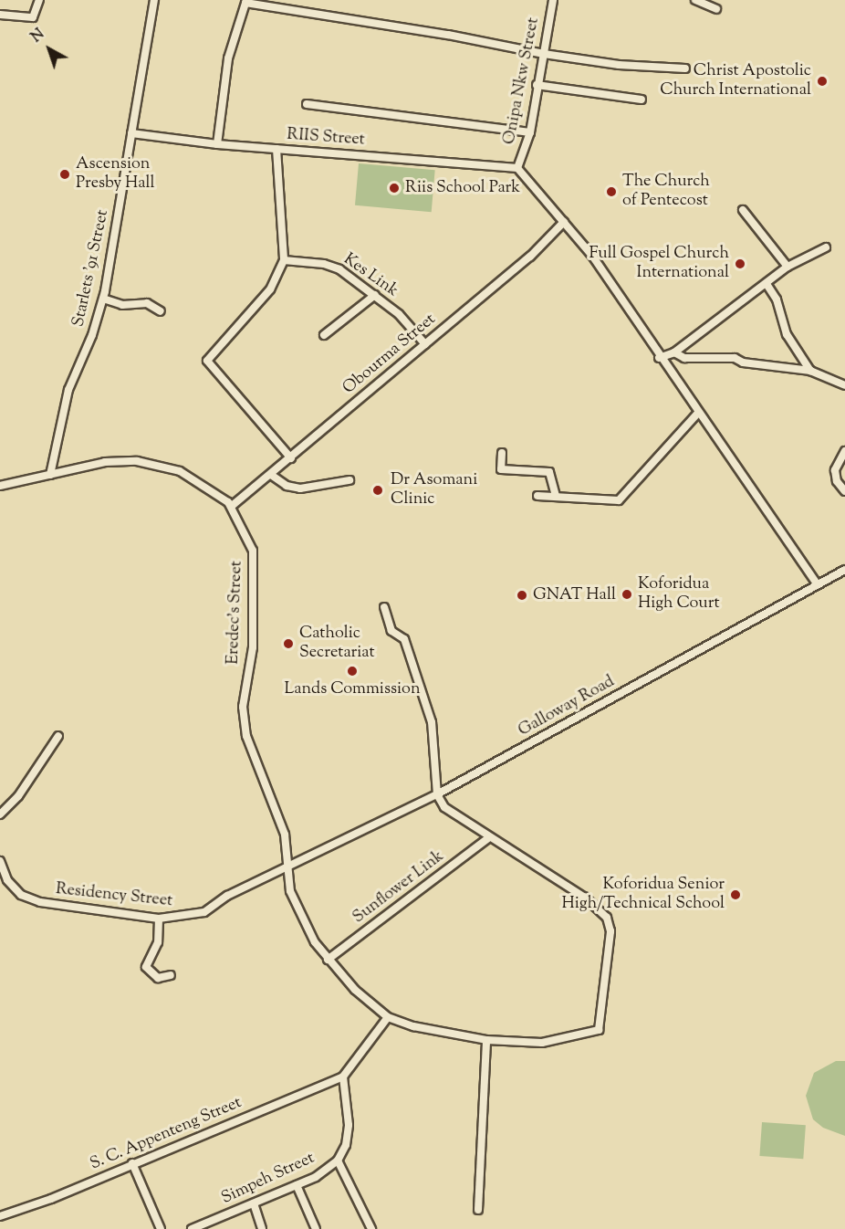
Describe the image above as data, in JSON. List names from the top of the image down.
{
  "streets": {
    "street": [
      "Onipa Nkw Street",
      "RIIS Street",
      "Starlets '91 Street",
      "Kes Link",
      "Obourma Street",
      "Eredec's Street",
      "Galloway Road",
      "Sunflower Link",
      "Residency Street",
      "S. C. Appenteng Street",
      "Simpeh Street"
    ]
  },
  "crossings": [
    ["Onipa Nkw Street", "RIIS Street"],
    ["RIIS Street", "Starlets '91 Street"],
    ["Kes Link", "Obourma Street"],
    ["Obourma Street", "Eredec's Street"],
    ["Eredec's Street", "Sunflower Link"],
    ["Eredec's Street", "Residency Street"],
    ["Galloway Road", "Residency Street"],
    ["S. C. Appenteng Street", "Simpeh Street"]
  ],
  "places": [
    "Christ Apostolic Church International",
    "Ascension Presby Hall",
    "Riis School Park",
    "The Church of Pentecost",
    "Full Gospel Church International",
    "Dr Asomani Clinic",
    "Koforidua High Court",
    "GNAT Hall",
    "Catholic Secretariat",
    "Lands Commission",
    "Koforidua Senior High/Technical School"
  ],
  "north": "top left"
}
